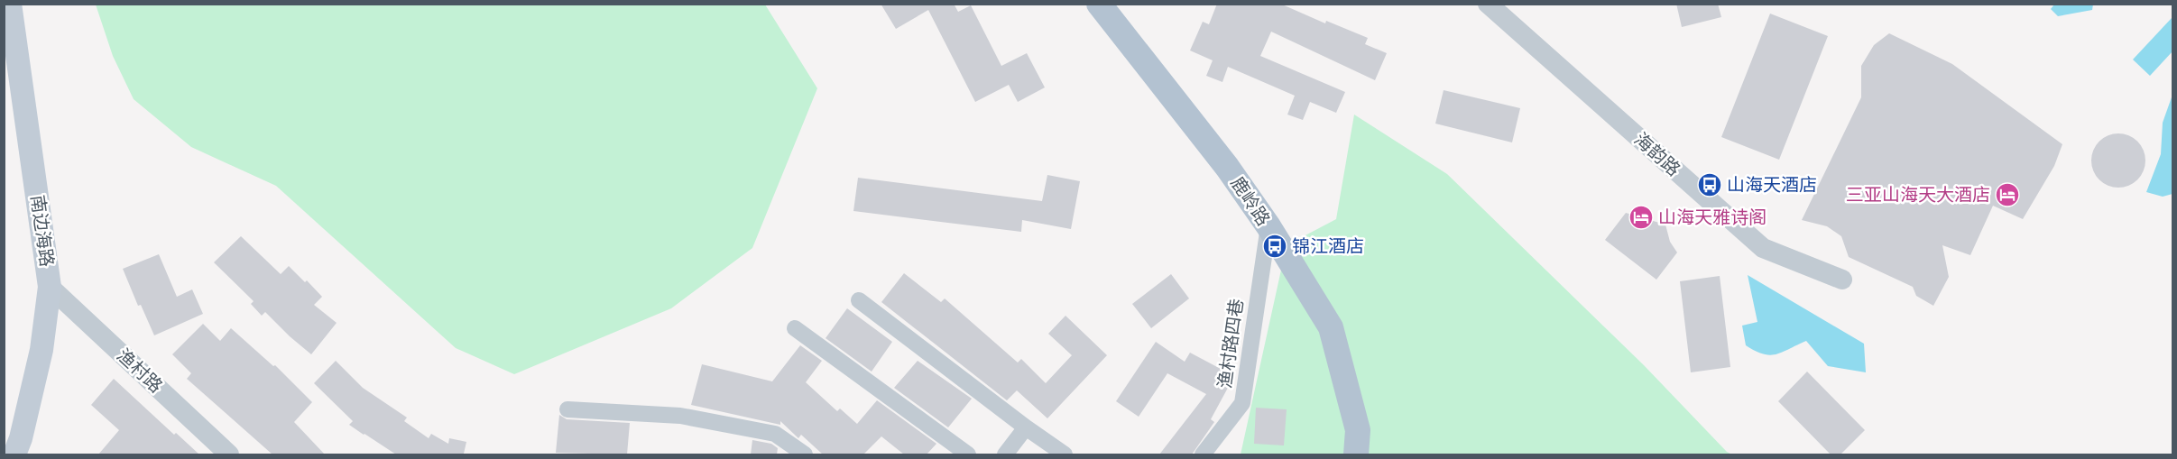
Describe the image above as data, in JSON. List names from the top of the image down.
{
  "streets": {
    "main road": ["鹿岭路", "南边海路"],
    "street": ["海韵路", "渔村路四巷", "渔村路"]
  },
  "crossings": [
    ["鹿岭路", "渔村路四巷"],
    ["南边海路", "渔村路"]
  ],
  "places": {
    "bus stop": ["山海天酒店", "锦江酒店"],
    "hotel": ["三亚山海天大酒店", "山海天雅诗阁"]
  }
}
